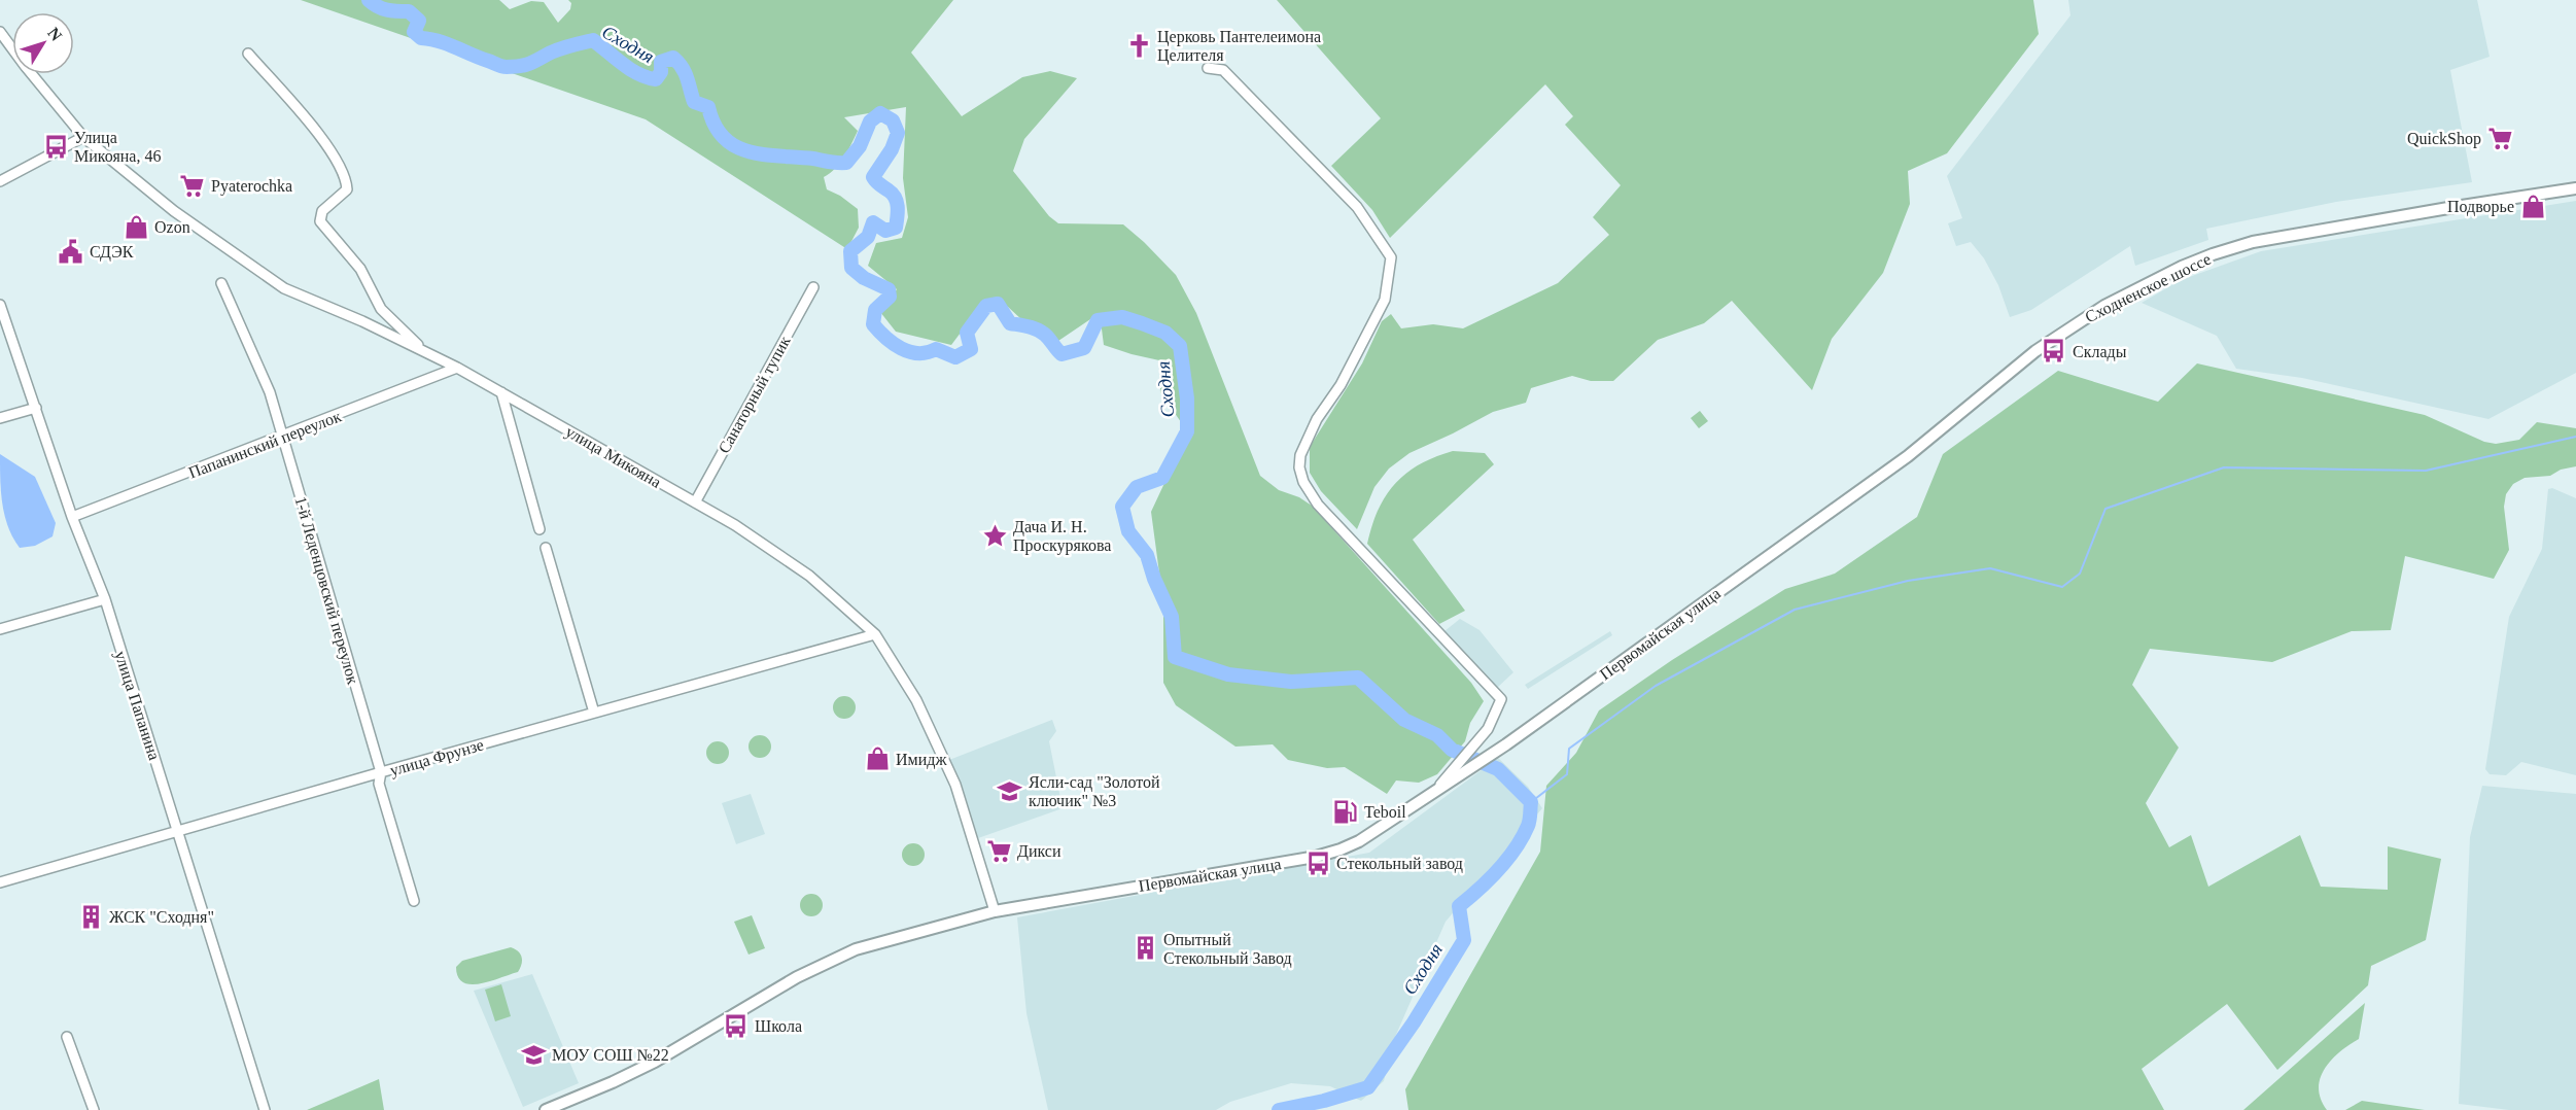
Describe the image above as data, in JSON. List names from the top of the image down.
{
  "streets": {
    "main road": ["Сходненское шоссе", "Первомайская улица"],
    "street": [
      "Санаторный тупик",
      "Папанинский переулок",
      "улица Микояна",
      "1-й Леденцовский переулок",
      "улица Папанина",
      "улица Фрунзе"
    ]
  },
  "crossings": [
    ["Сходненское шоссе", "Первомайская улица"],
    ["Санаторный тупик", "улица Микояна"],
    ["Папанинский переулок", "улица Микояна"],
    ["Папанинский переулок", "1-й Леденцовский переулок"],
    ["Папанинский переулок", "улица Папанина"],
    ["улица Микояна", "Первомайская улица"],
    ["улица Микояна", "улица Фрунзе"],
    ["1-й Леденцовский переулок", "улица Фрунзе"],
    ["улица Папанина", "улица Фрунзе"]
  ],
  "water": ["Сходня"],
  "places": {
    "church": ["Церковь Пантелеимона Целителя"],
    "supermarket": ["QuickShop", "Pyaterochka", "Дикси"],
    "bus stop": [
      "Улица Микояна, 46",
      "Склады",
      "Стекольный завод",
      "Школа"
    ],
    "shop": ["Подворье", "Ozon", "Имидж"],
    "public building": ["СДЭК"],
    "place": ["Дача И. Н. Проскурякова"],
    "school or university": ["Ясли-сад \"Золотой ключик\" №3", "МОУ СОШ №22"],
    "fuel station": ["Teboil"],
    "building": ["ЖСК \"Сходня\"", "Опытный Стекольный Завод"]
  },
  "north": "top right"
}
